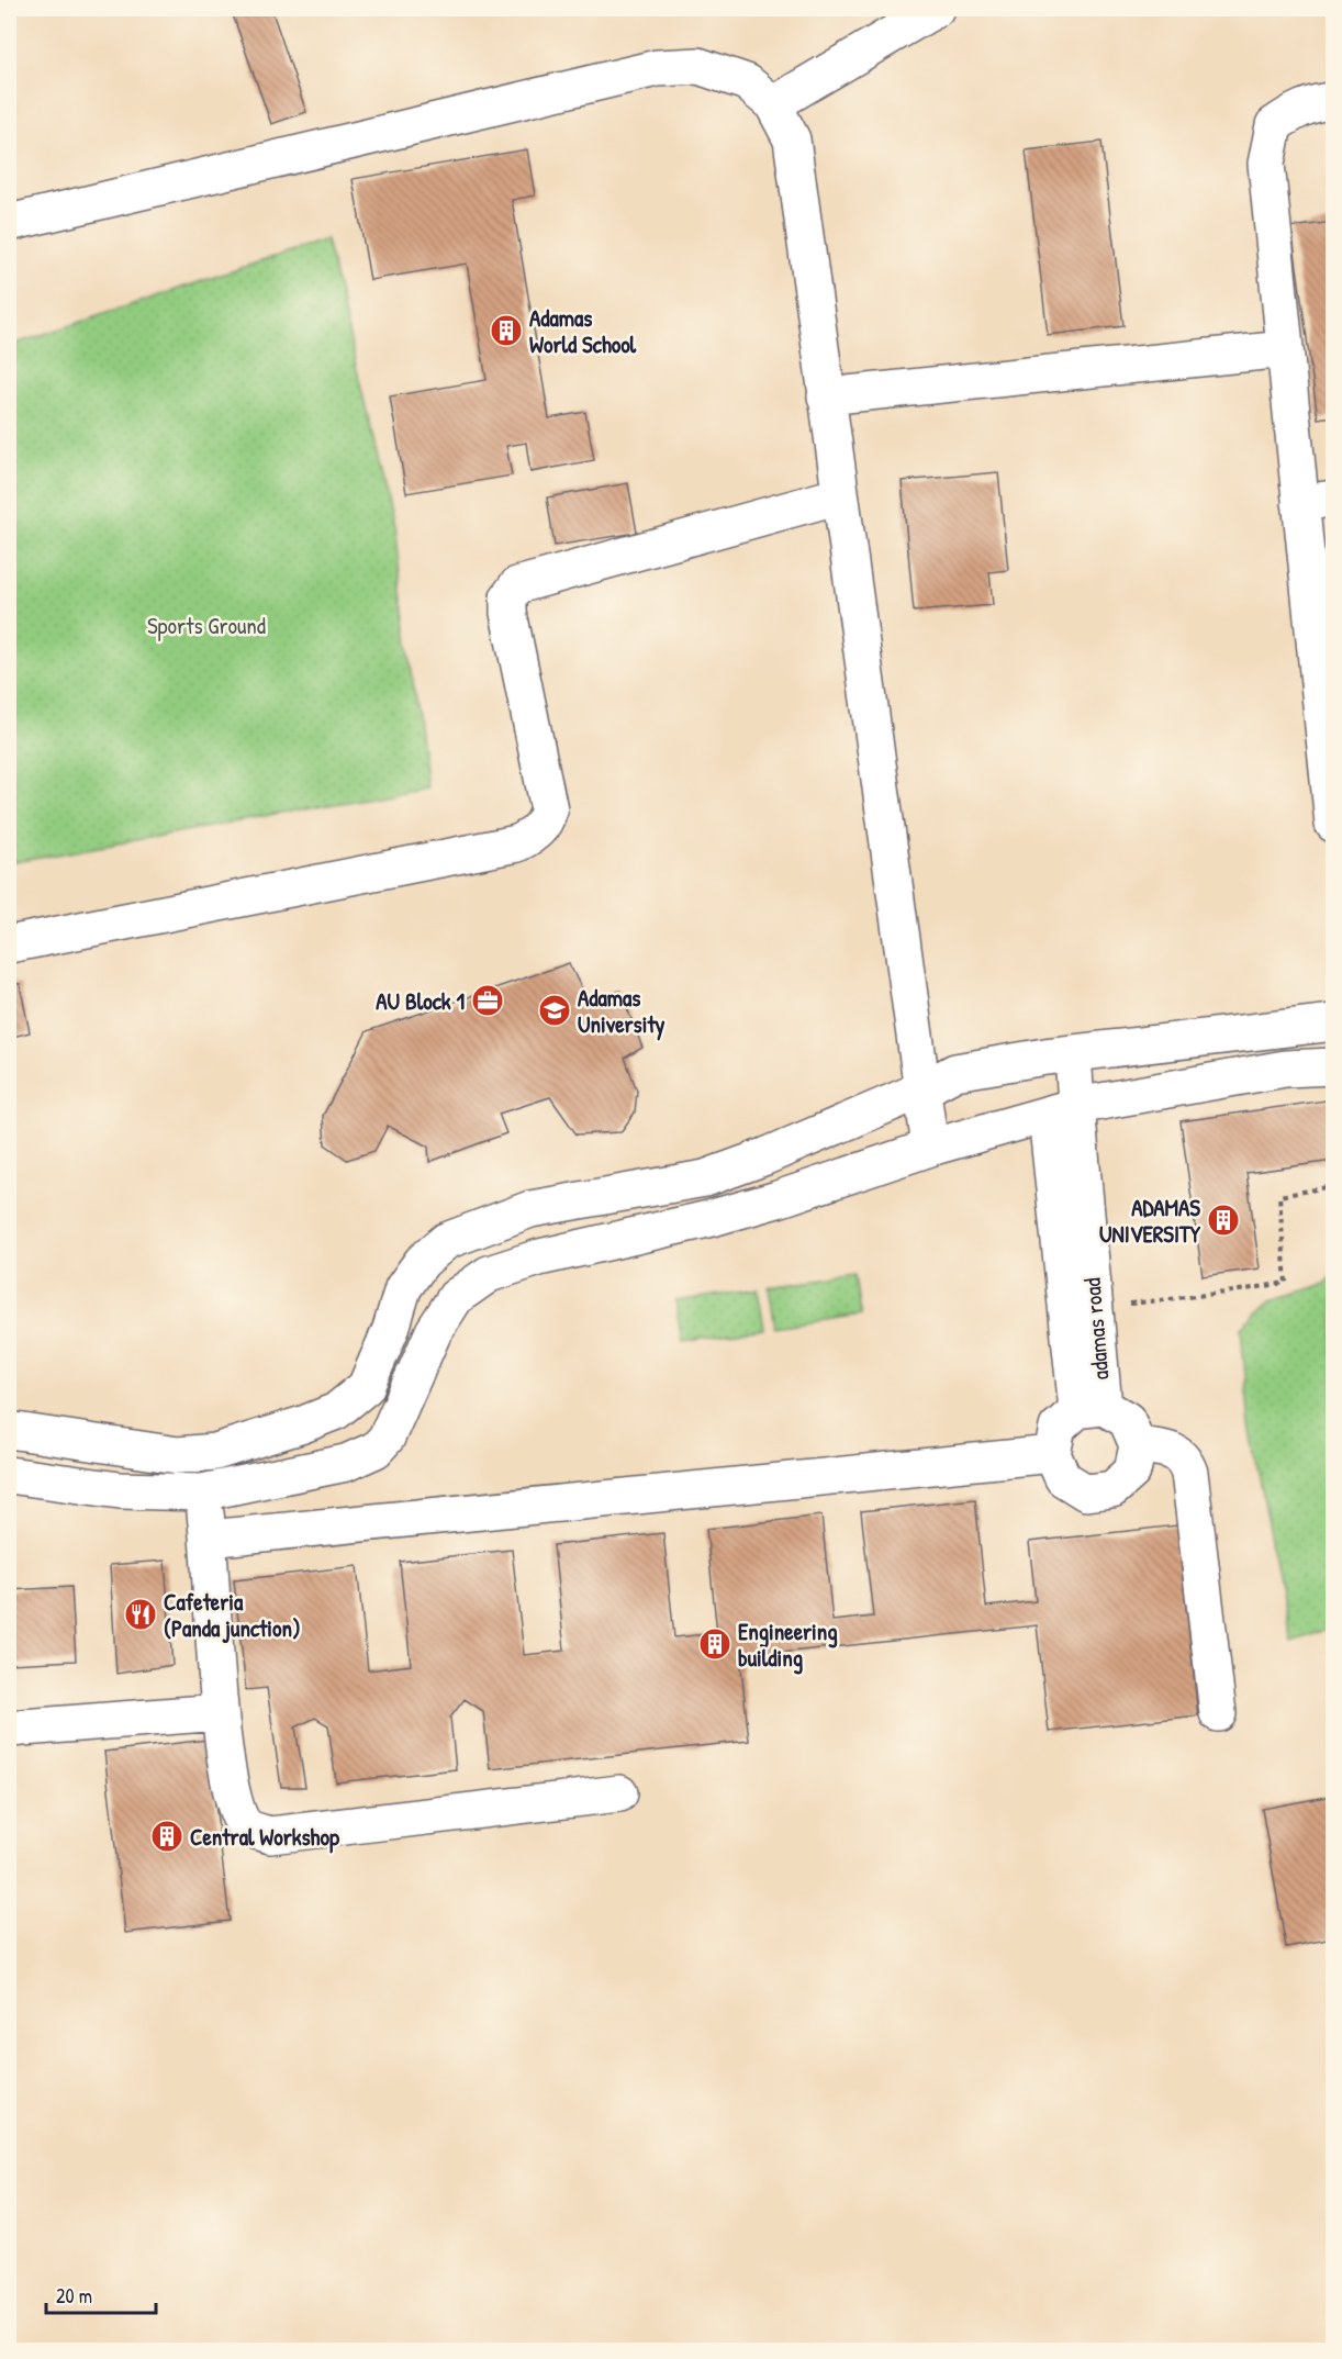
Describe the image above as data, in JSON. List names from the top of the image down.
{
  "streets": {
    "street": ["adamas road"]
  },
  "parks": ["Sports Ground"],
  "places": {
    "building": [
      "Adamas World School",
      "ADAMAS UNIVERSITY",
      "Engineering building",
      "Central Workshop"
    ],
    "office": ["AU Block 1"],
    "school or university": ["Adamas University"],
    "restaurant": ["Cafeteria (Panda junction)"]
  },
  "scale_bar": "20 m"
}
